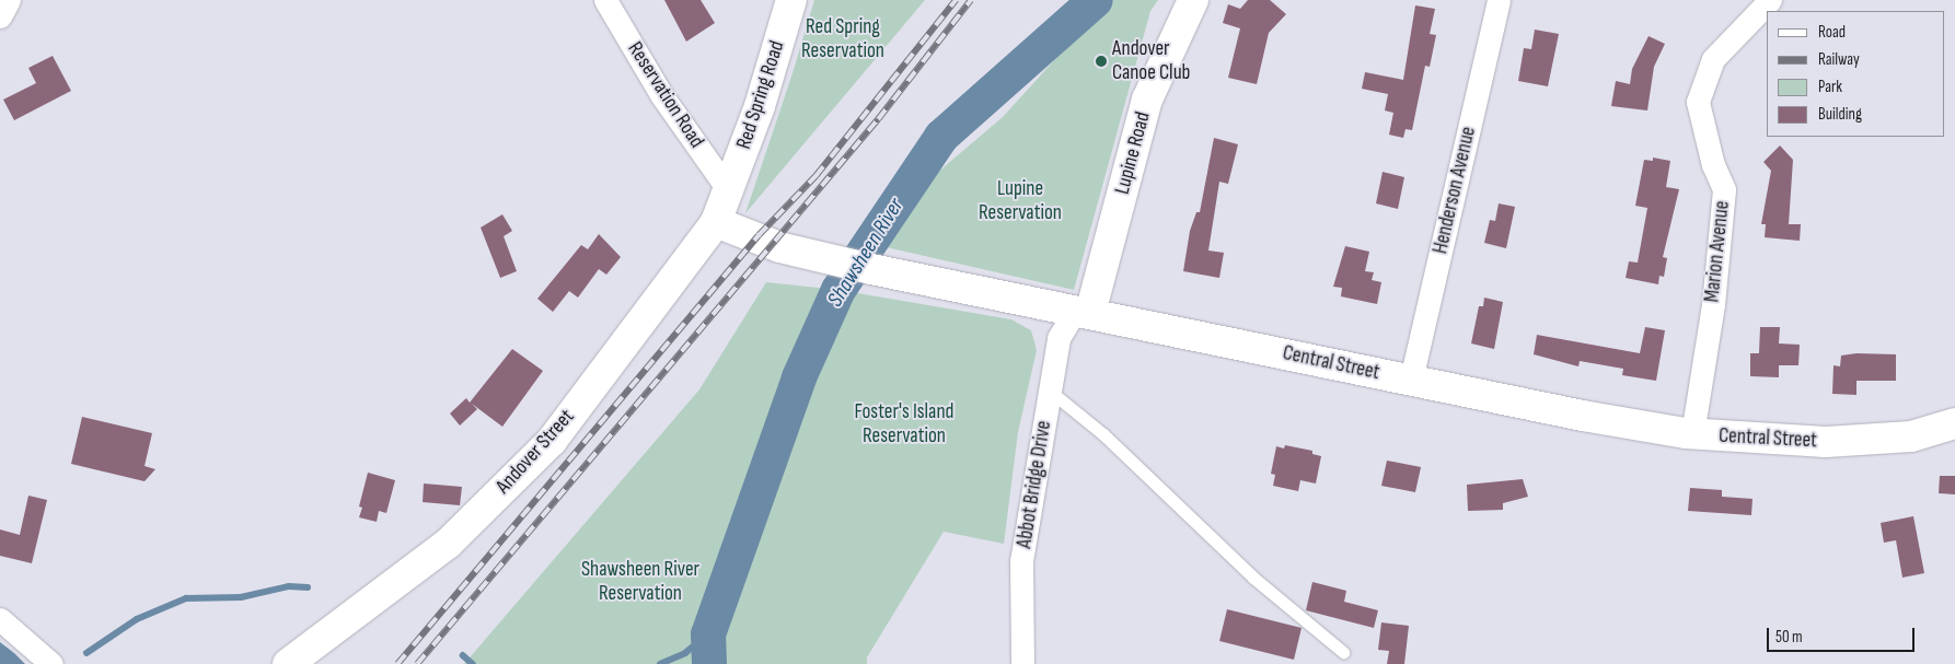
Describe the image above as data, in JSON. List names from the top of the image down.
{
  "streets": {
    "main road": [
      "Red Spring Road",
      "Lupine Road",
      "Central Street",
      "Andover Street"
    ],
    "street": [
      "Reservation Road",
      "Henderson Avenue",
      "Marion Avenue",
      "Abbot Bridge Drive"
    ]
  },
  "crossings": [
    ["Reservation Road", "Red Spring Road"],
    ["Reservation Road", "Andover Street"],
    ["Red Spring Road", "Andover Street"],
    ["Lupine Road", "Central Street"],
    ["Lupine Road", "Abbot Bridge Drive"],
    ["Henderson Avenue", "Central Street"],
    ["Marion Avenue", "Central Street"],
    ["Central Street", "Andover Street"],
    ["Central Street", "Abbot Bridge Drive"]
  ],
  "water": ["Shawsheen River"],
  "parks": [
    "Red Spring Reservation",
    "Lupine Reservation",
    "Foster's Island Reservation",
    "Shawsheen River Reservation"
  ],
  "places": ["Andover Canoe Club"],
  "legend": [
    "Road",
    "Railway",
    "Park",
    "Building"
  ],
  "scale_bar": "50 m"
}
